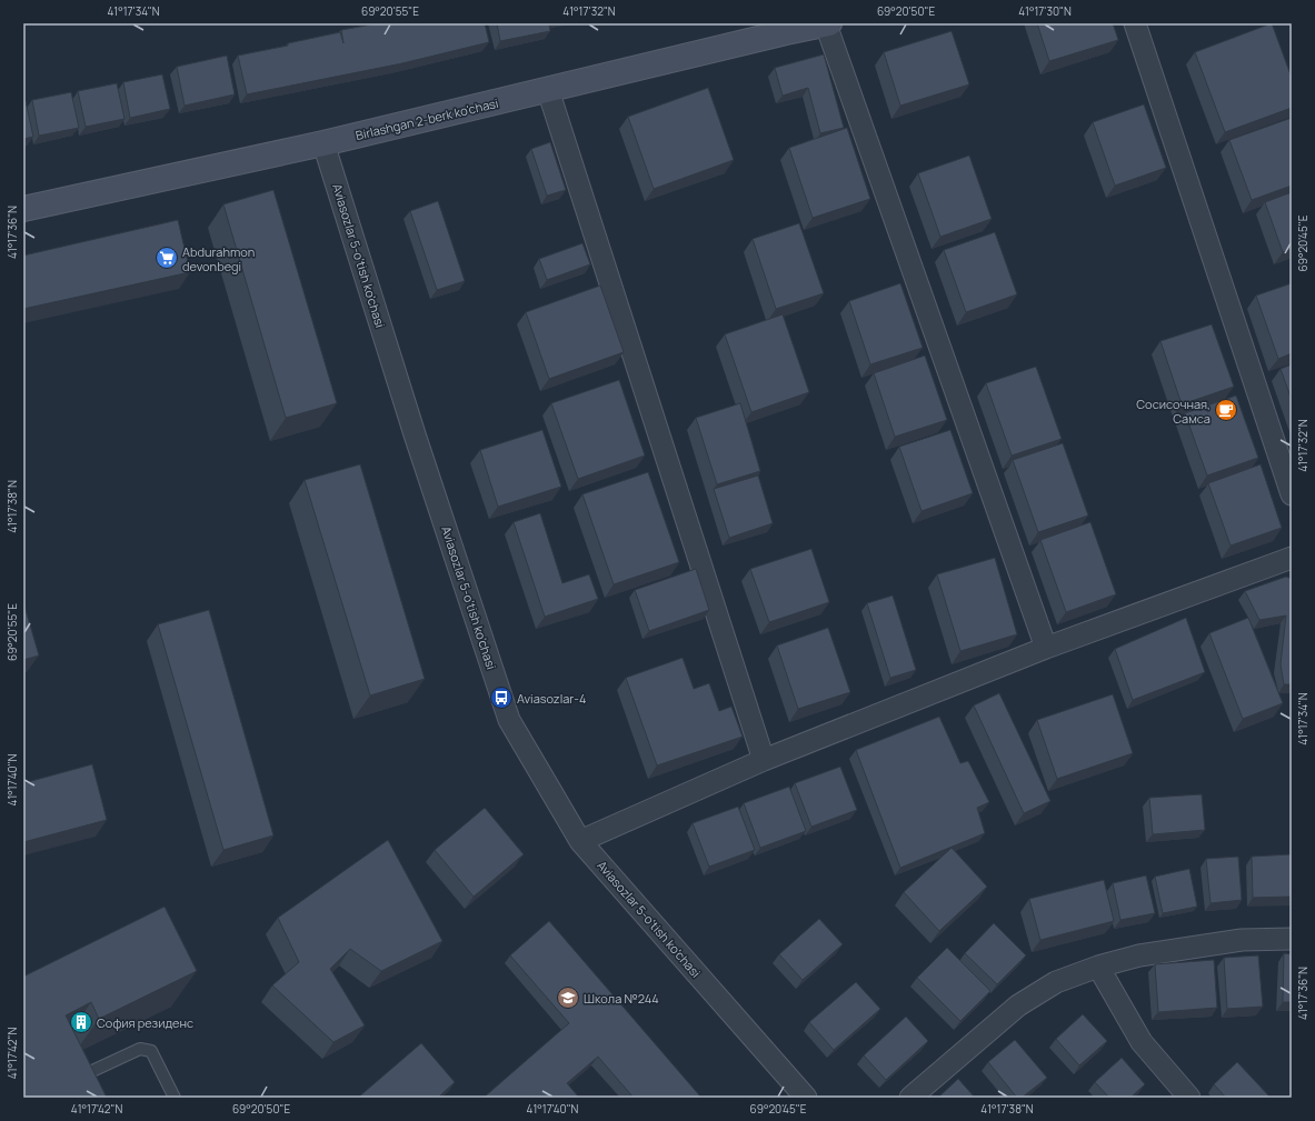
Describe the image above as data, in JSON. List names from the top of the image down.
{
  "streets": {
    "street": ["Birlashgan 2-berk ko'chasi", "Aviasozlar 5-o'tish ko'chasi"]
  },
  "crossings": [
    ["Birlashgan 2-berk ko'chasi", "Aviasozlar 5-o'tish ko'chasi"]
  ],
  "places": {
    "supermarket": ["Abdurahmon devonbegi"],
    "cafe": ["Сосисочная, Самса"],
    "bus stop": ["Aviasozlar-4"],
    "school or university": ["Школа №244"],
    "building": ["София резиденс"]
  },
  "coordinates": [
    "41°17'34\"N",
    "69°20'55\"E",
    "41°17'32\"N",
    "69°20'50\"E",
    "41°17'30\"N",
    "41°17'36\"N",
    "69°20'45\"E",
    "41°17'38\"N",
    "41°17'40\"N",
    "41°17'42\"N"
  ]
}
